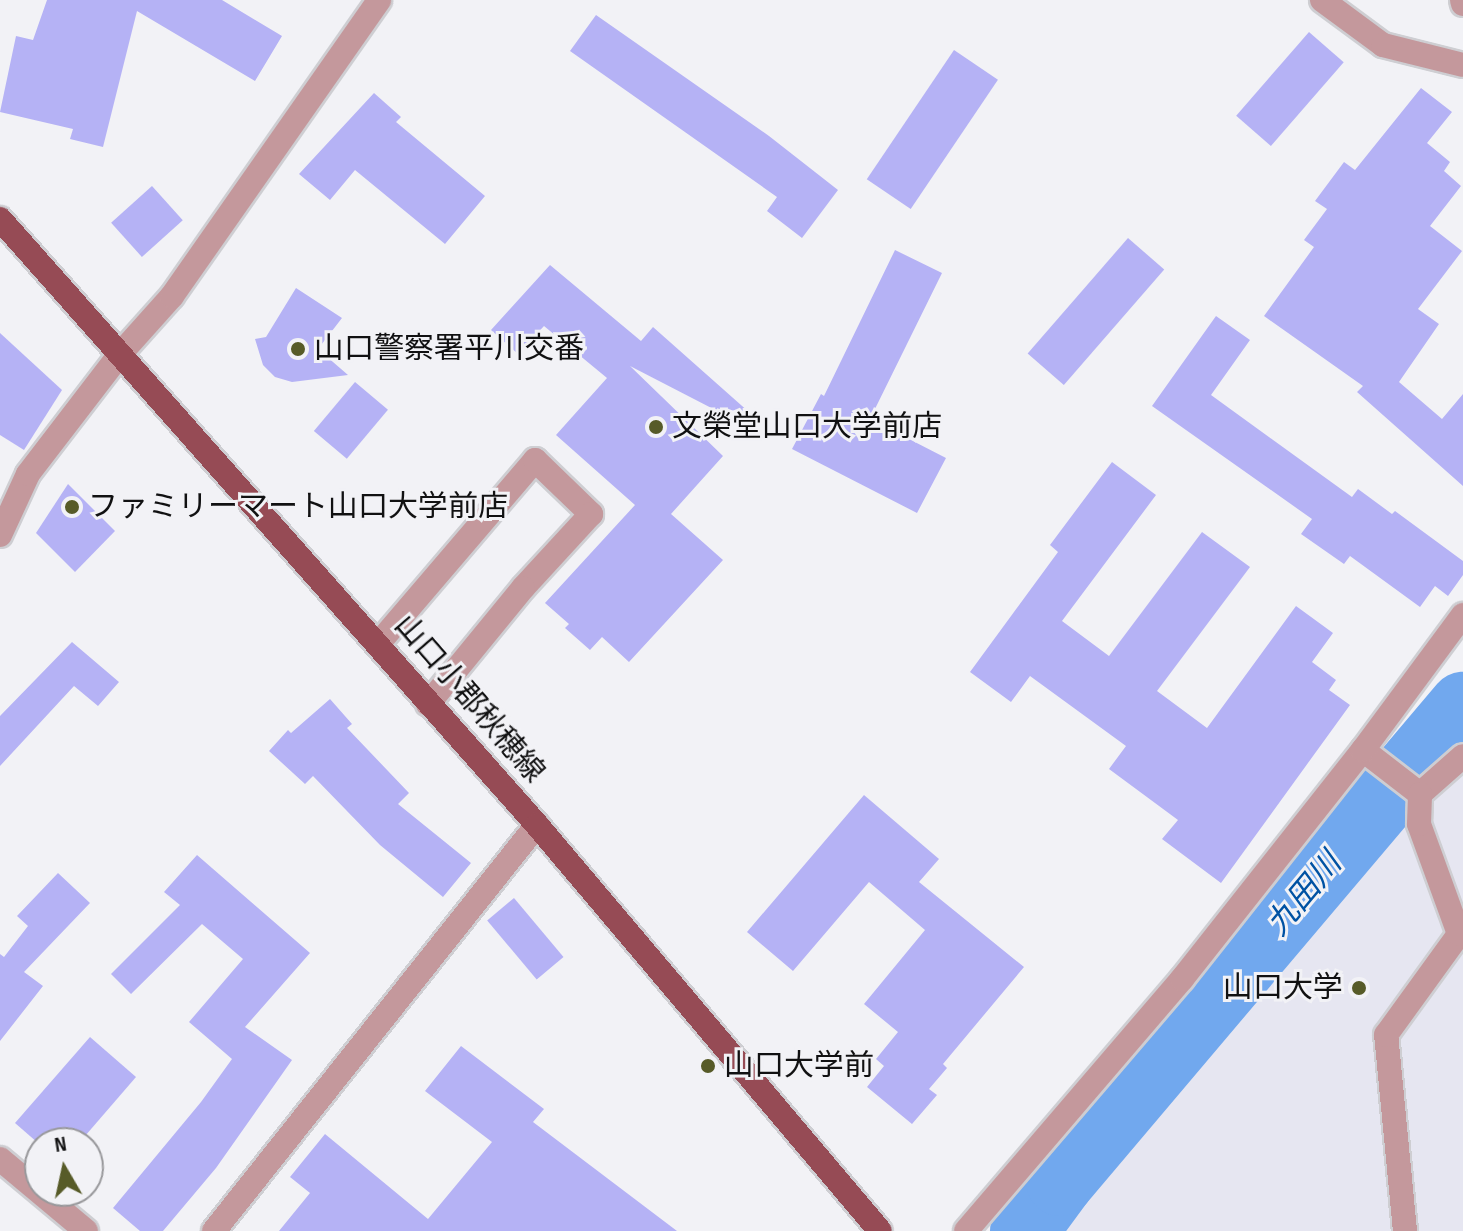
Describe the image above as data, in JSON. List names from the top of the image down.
{
  "streets": {
    "main road": ["山口小郡秋穂線"]
  },
  "water": ["九田川"],
  "places": [
    "山口警察署平川交番",
    "文榮堂山口大学前店",
    "ファミリーマート山口大学前店",
    "山口大学",
    "山口大学前"
  ],
  "north": "top"
}
